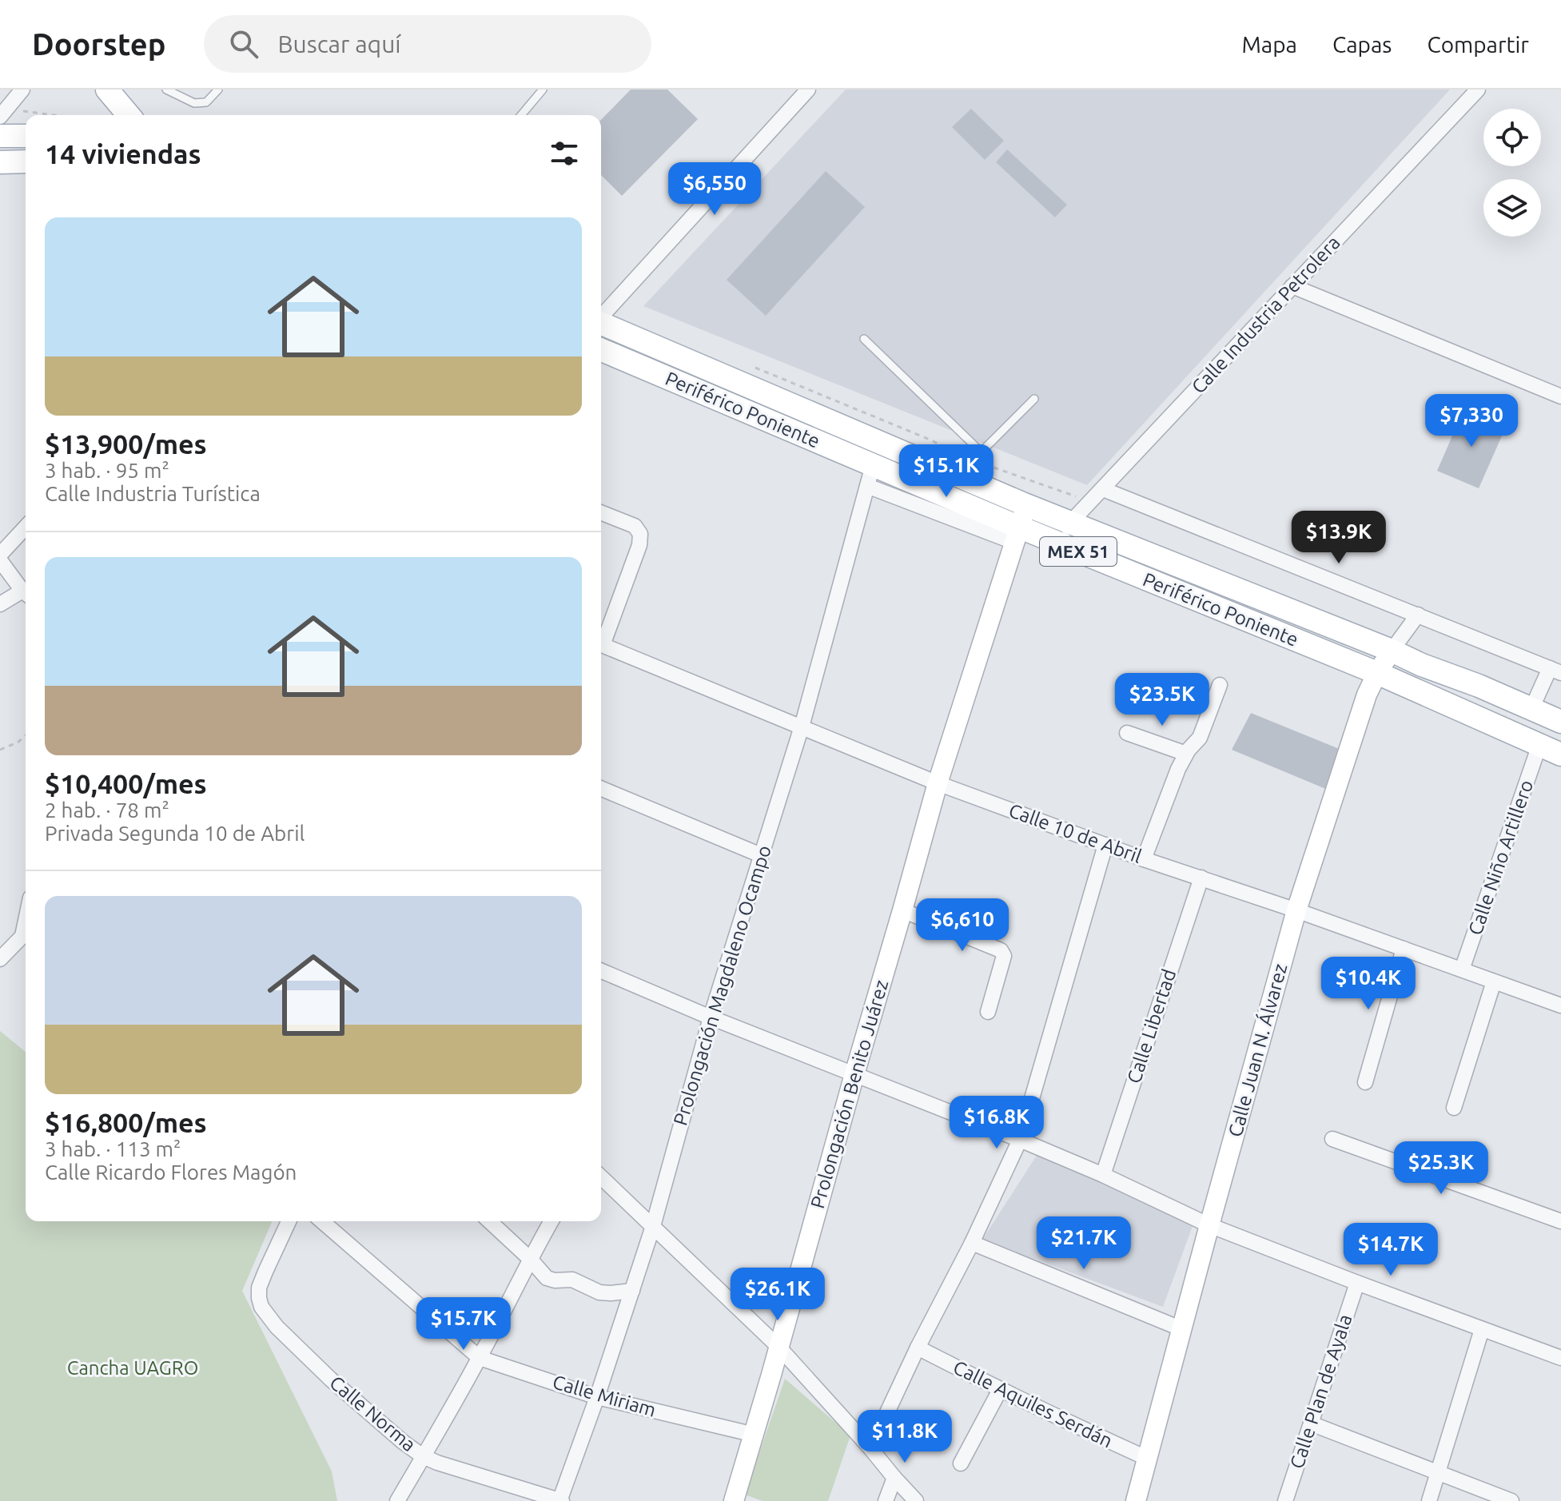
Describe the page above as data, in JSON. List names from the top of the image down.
{
  "streets": {
    "main road": ["Periférico Poniente", "MEX 51"],
    "street": [
      "Calle Industria Petrolera",
      "Calle 10 de Abril",
      "Calle Niño Artillero",
      "Prolongación Magdaleno Ocampo",
      "Calle Libertad",
      "Calle Juan N. Álvarez",
      "Prolongación Benito Juárez",
      "Calle Plan de Ayala",
      "Calle Miriam",
      "Calle Aquiles Serdán",
      "Calle Norma"
    ]
  },
  "crossings": [
    ["Calle Industria Petrolera", "Periférico Poniente"],
    ["Periférico Poniente", "Calle Niño Artillero"],
    ["Periférico Poniente", "Prolongación Magdaleno Ocampo"],
    ["Periférico Poniente", "Calle Juan N. Álvarez"],
    ["Periférico Poniente", "Prolongación Benito Juárez"],
    ["Calle 10 de Abril", "Calle Niño Artillero"],
    ["Calle 10 de Abril", "Prolongación Magdaleno Ocampo"],
    ["Calle 10 de Abril", "Calle Libertad"],
    ["Calle 10 de Abril", "Calle Juan N. Álvarez"],
    ["Calle 10 de Abril", "Prolongación Benito Juárez"],
    ["Prolongación Magdaleno Ocampo", "Calle Miriam"],
    ["Prolongación Magdaleno Ocampo", "Calle Norma"],
    ["Calle Juan N. Álvarez", "Calle Aquiles Serdán"],
    ["Prolongación Benito Juárez", "Calle Miriam"]
  ],
  "parks": ["Cancha UAGRO"],
  "page": {
    "header": "Doorstep",
    "search": "Buscar aquí",
    "nav": ["Mapa", "Capas", "Compartir"],
    "heading": "14 viviendas",
    "price": [
      "$6,550",
      "$7,330",
      "$15.1K",
      "$13.9K",
      "$23.5K",
      "$6,610",
      "$10.4K",
      "$16.8K",
      "$25.3K",
      "$21.7K",
      "$14.7K",
      "$26.1K",
      "$15.7K",
      "$11.8K"
    ],
    "list": [
      {
        "name": "$13,900/mes",
        "note": "3 hab. · 95 m² · Calle Industria Turística"
      },
      {
        "name": "$10,400/mes",
        "note": "2 hab. · 78 m² · Privada Segunda 10 de Abril"
      },
      {
        "name": "$16,800/mes",
        "note": "3 hab. · 113 m² · Calle Ricardo Flores Magón"
      }
    ]
  }
}
